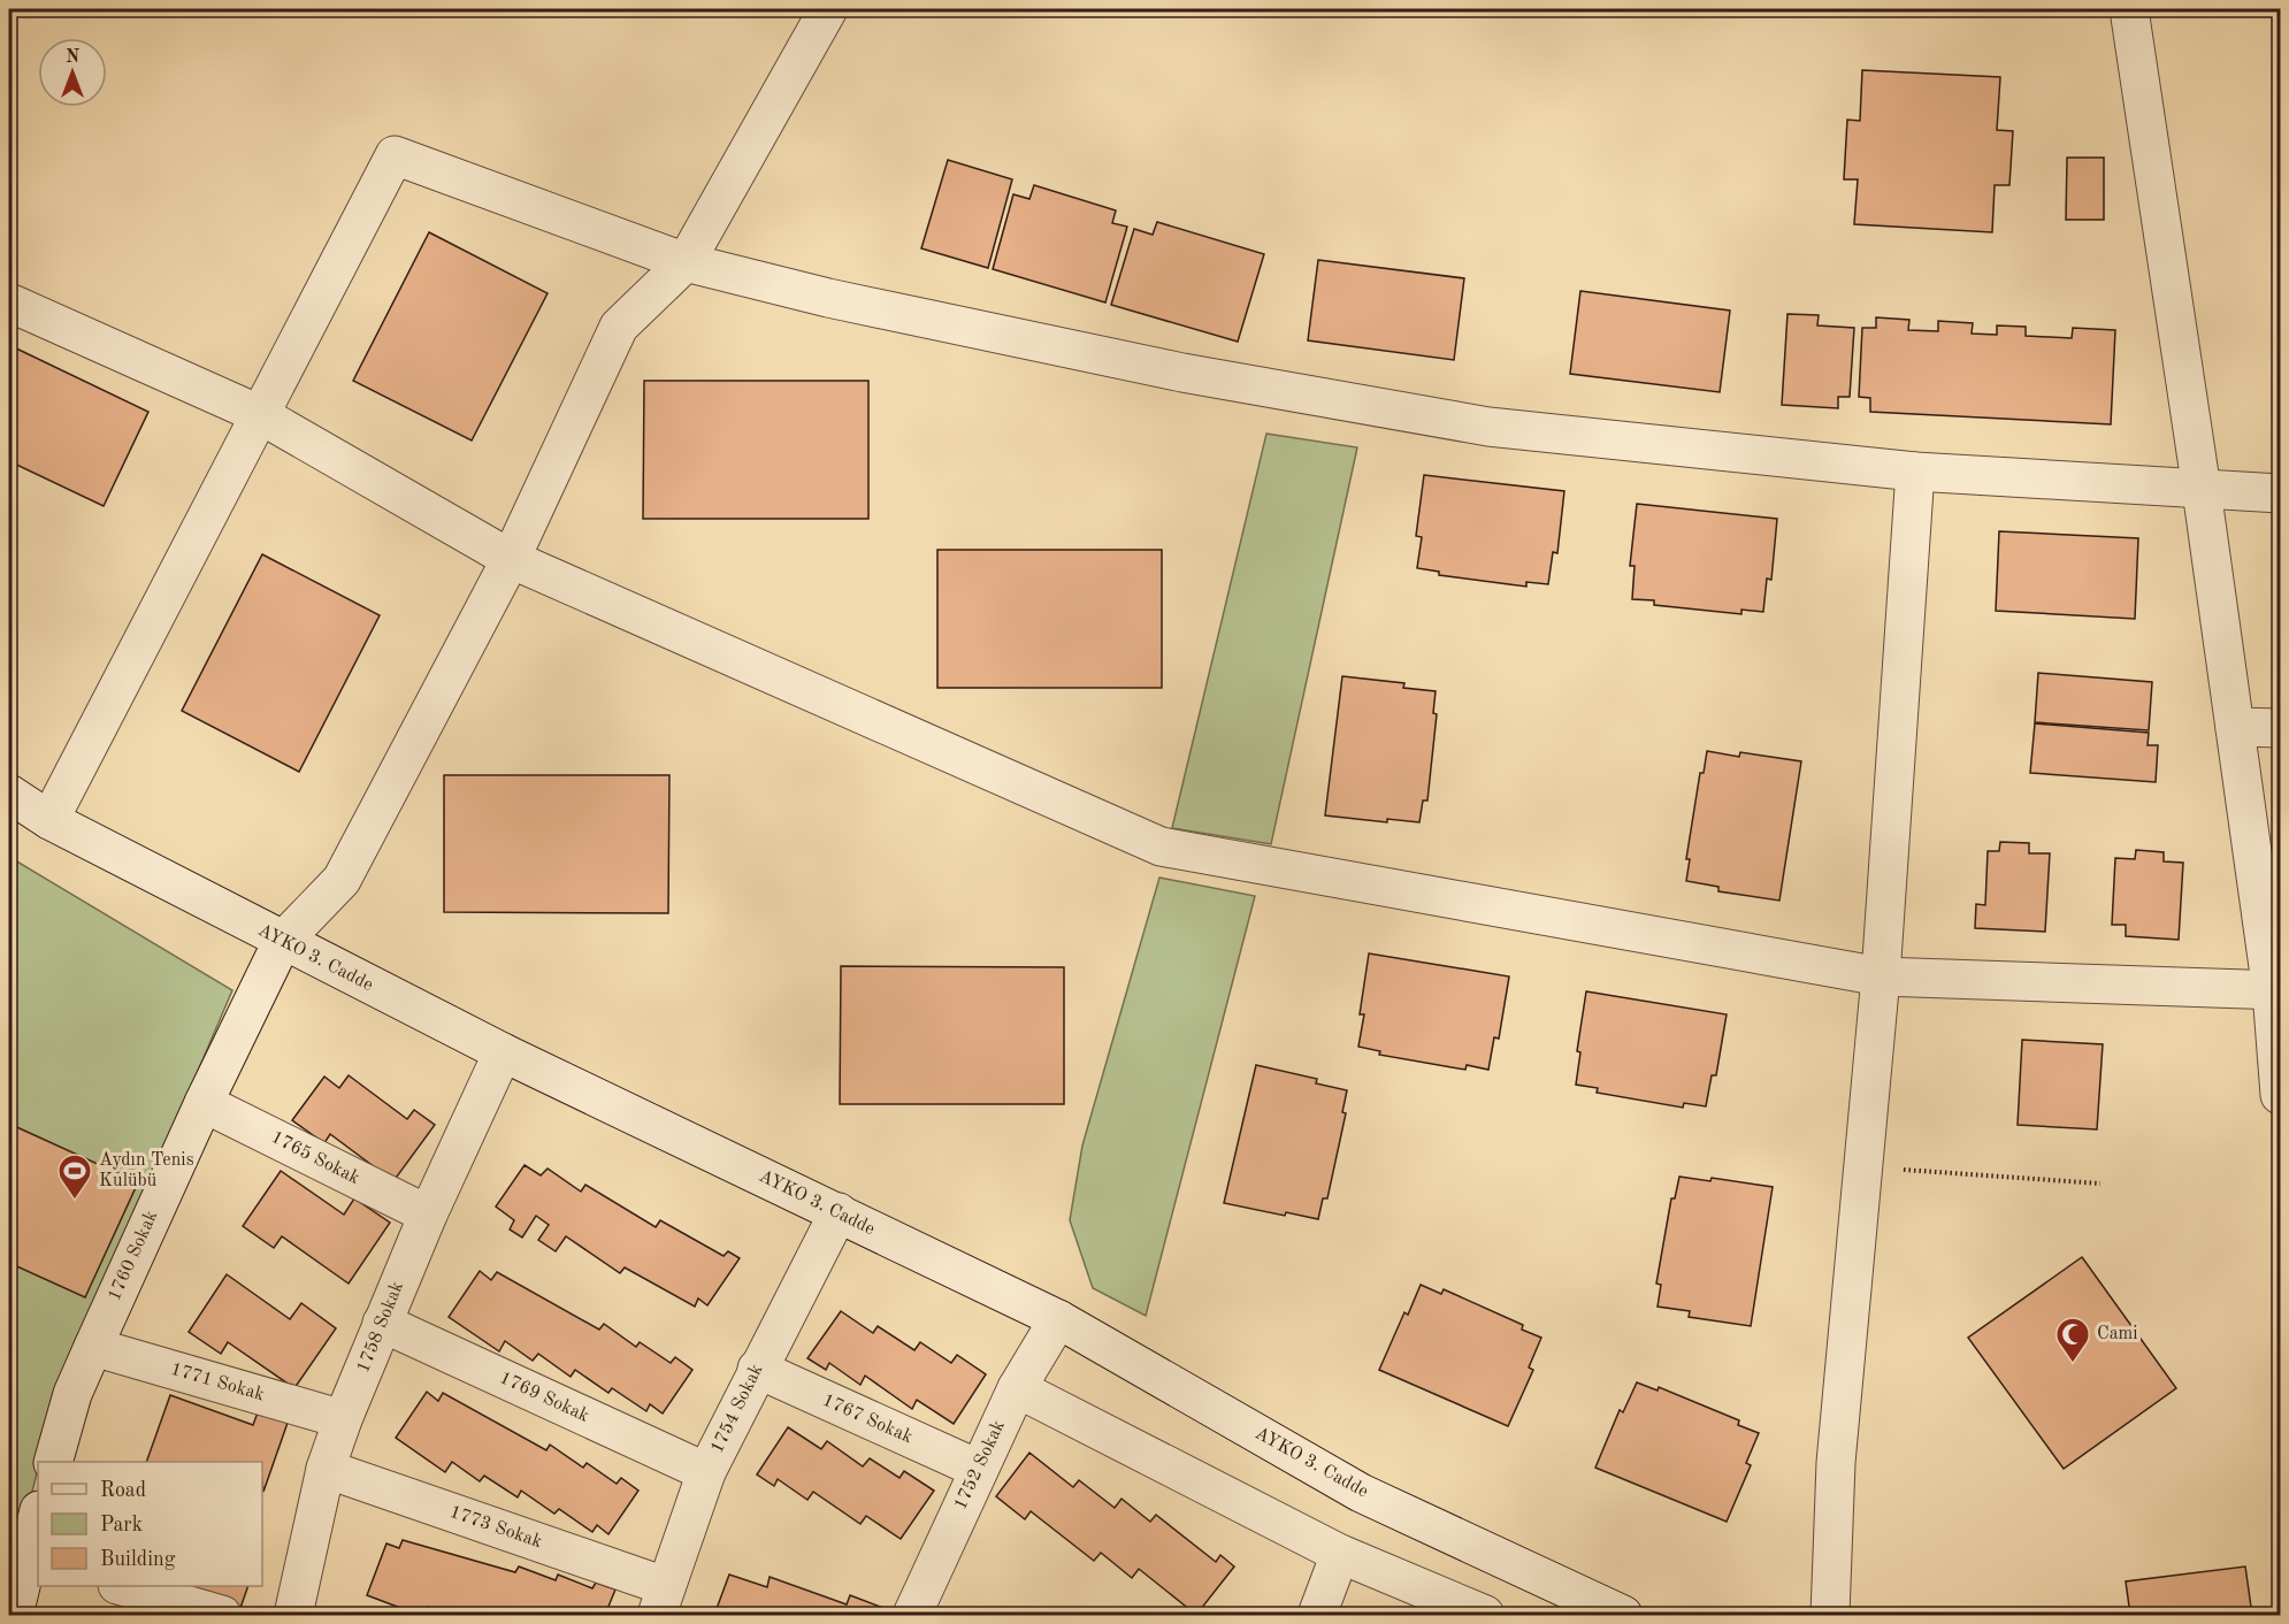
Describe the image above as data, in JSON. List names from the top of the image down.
{
  "streets": {
    "street": [
      "AYKO 3. Cadde",
      "1765 Sokak",
      "1760 Sokak",
      "1758 Sokak",
      "1771 Sokak",
      "1769 Sokak",
      "1754 Sokak",
      "1767 Sokak",
      "1752 Sokak",
      "1773 Sokak"
    ]
  },
  "crossings": [
    ["AYKO 3. Cadde", "1760 Sokak"],
    ["AYKO 3. Cadde", "1758 Sokak"],
    ["AYKO 3. Cadde", "1754 Sokak"],
    ["AYKO 3. Cadde", "1752 Sokak"],
    ["1765 Sokak", "1760 Sokak"],
    ["1765 Sokak", "1758 Sokak"],
    ["1760 Sokak", "1771 Sokak"],
    ["1758 Sokak", "1771 Sokak"],
    ["1758 Sokak", "1769 Sokak"],
    ["1758 Sokak", "1773 Sokak"],
    ["1769 Sokak", "1754 Sokak"],
    ["1754 Sokak", "1767 Sokak"],
    ["1754 Sokak", "1773 Sokak"],
    ["1767 Sokak", "1752 Sokak"]
  ],
  "places": {
    "sports": ["Aydın Tenis Kulübü"],
    "mosque": ["Cami"]
  },
  "legend": ["Road", "Park", "Building"],
  "north": "top"
}
